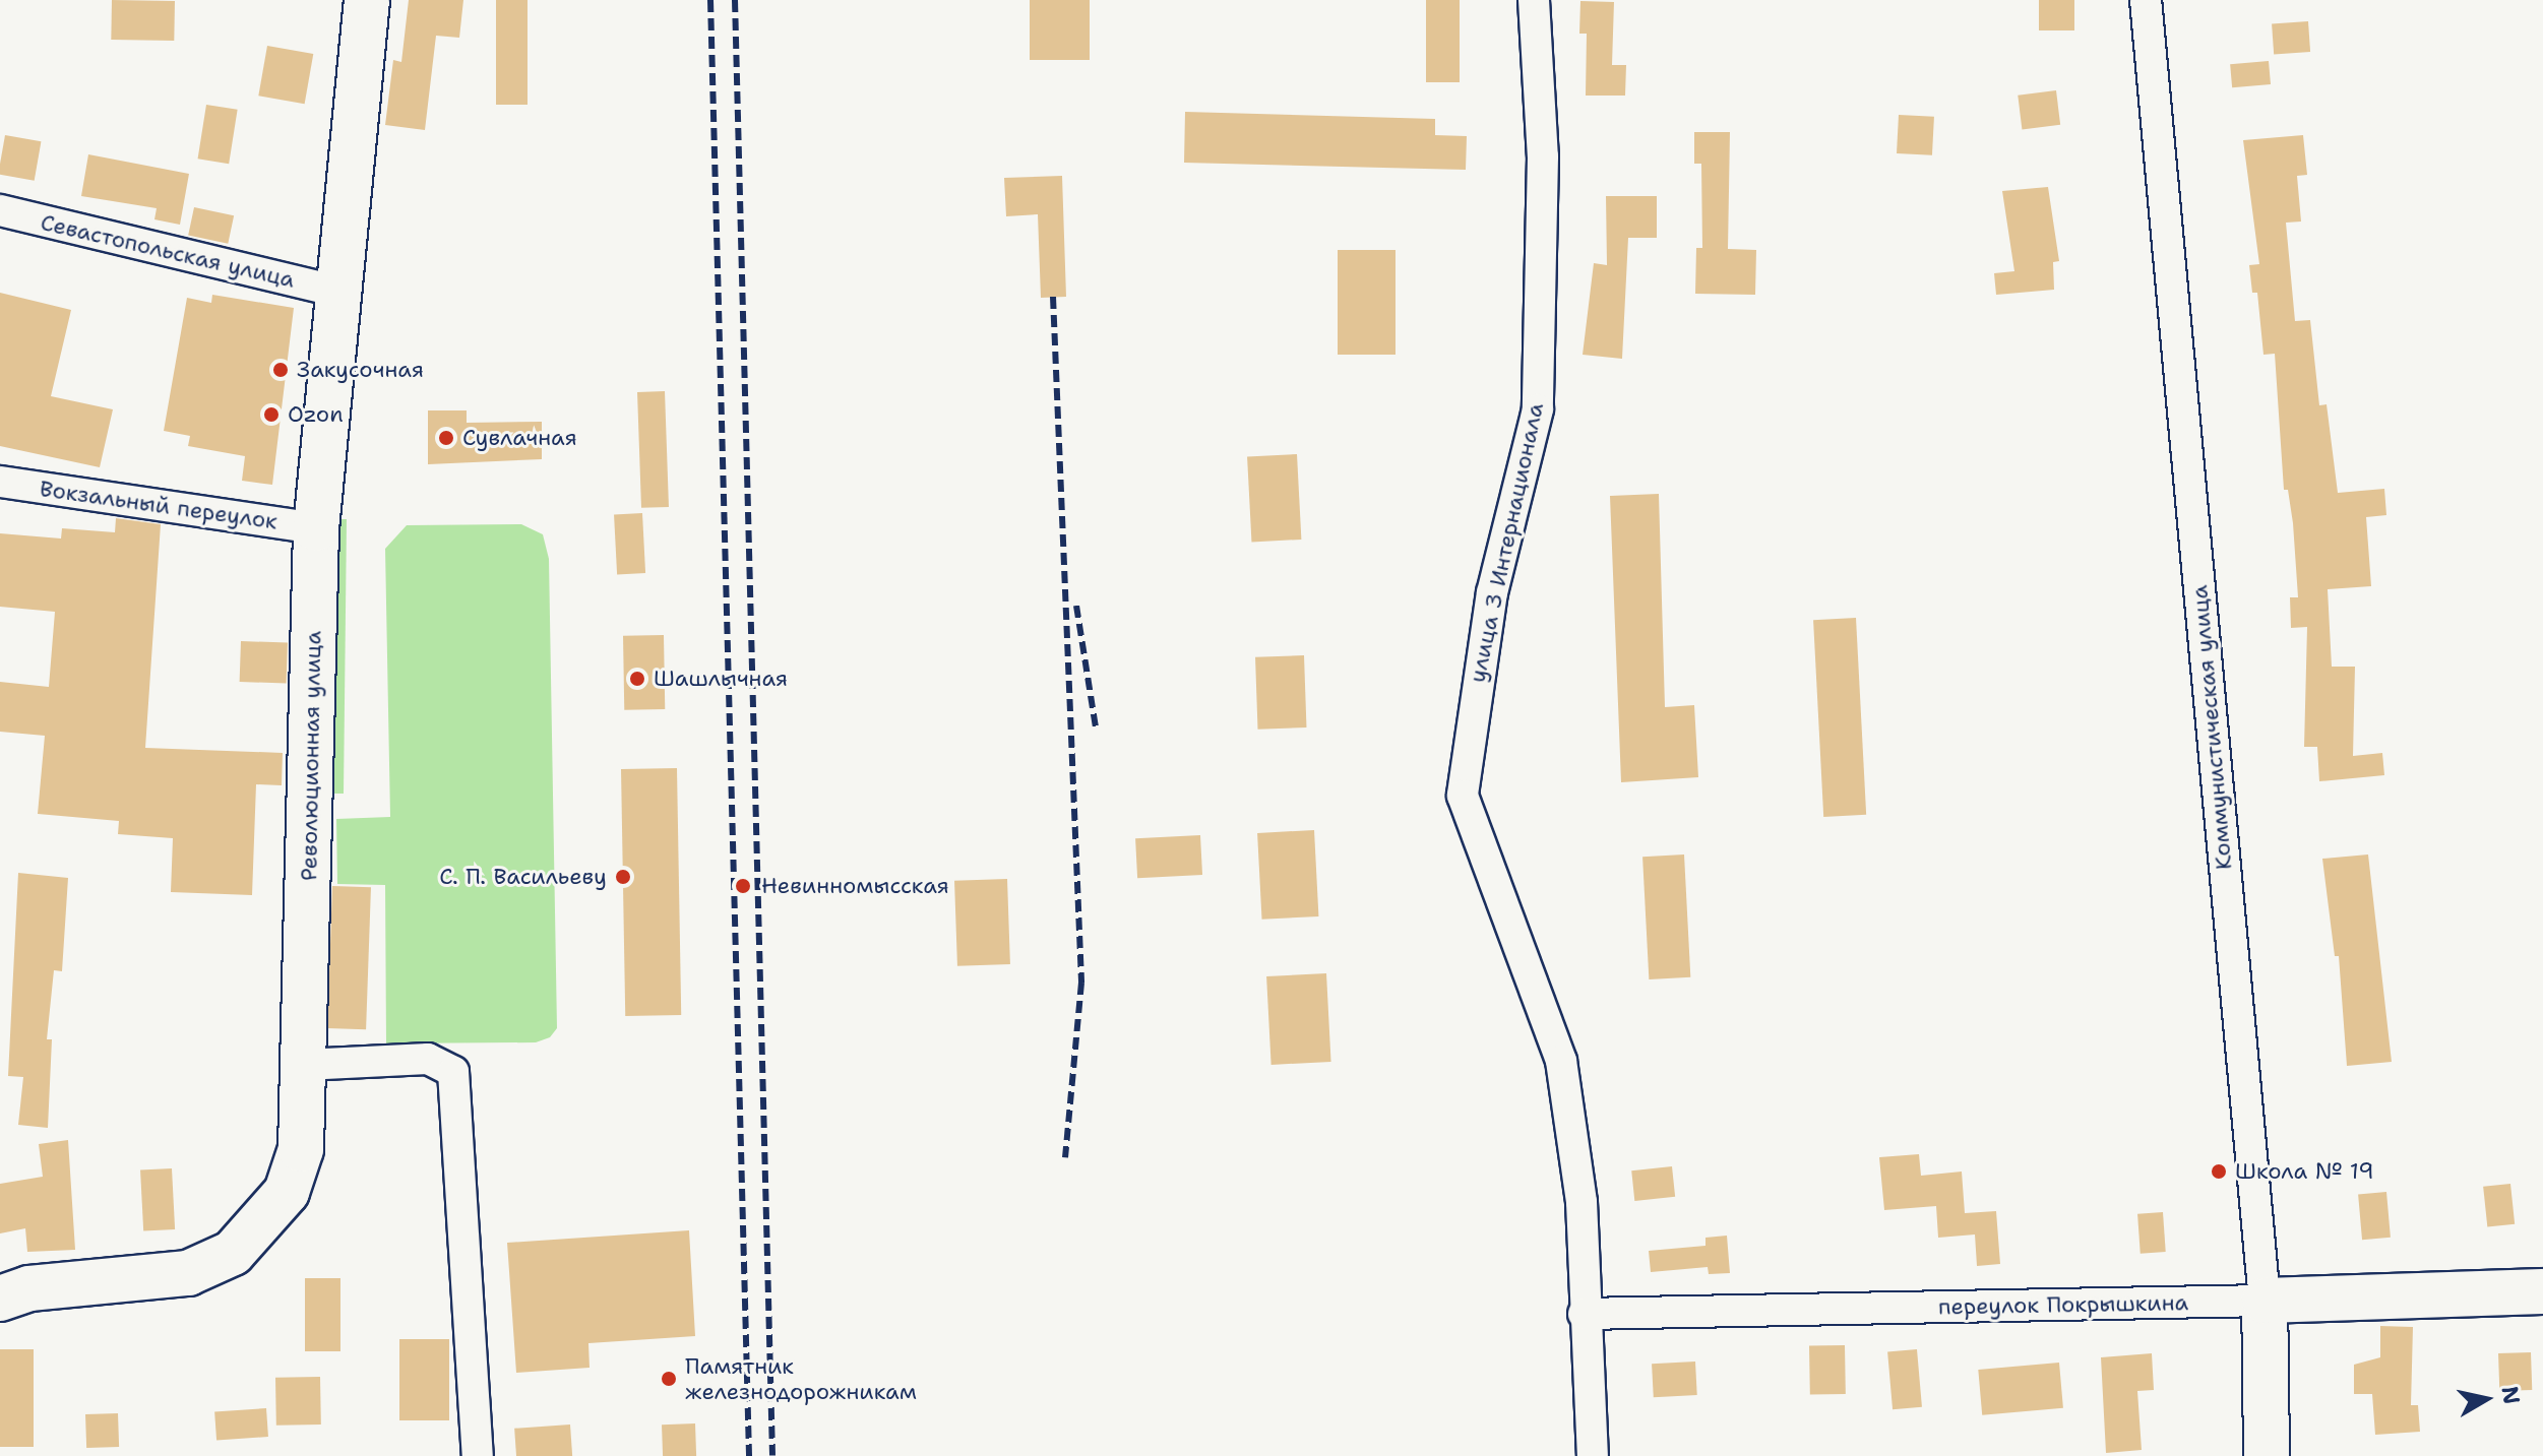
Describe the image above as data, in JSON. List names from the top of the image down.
{
  "streets": {
    "main road": ["Коммунистическая улица", "Революционная улица", "переулок Покрышкина"],
    "street": ["Севастопольская улица", "Вокзальный переулок", "улица 3 Интернационала"]
  },
  "crossings": [
    ["Севастопольская улица", "Революционная улица"],
    ["Вокзальный переулок", "Революционная улица"],
    ["улица 3 Интернационала", "переулок Покрышкина"],
    ["Коммунистическая улица", "переулок Покрышкина"]
  ],
  "places": [
    "Закусочная",
    "Ozon",
    "Сувлачная",
    "Шашлычная",
    "С. П. Васильеву",
    "Невинномысская",
    "Школа № 19",
    "Памятник железнодорожникам"
  ],
  "north": "right"
}
